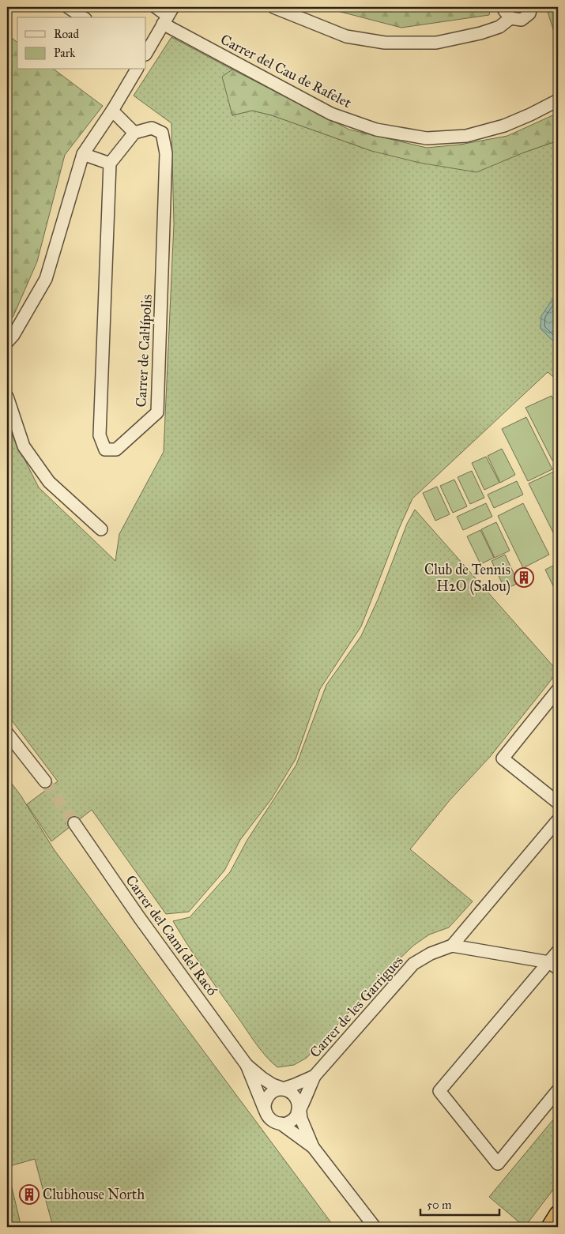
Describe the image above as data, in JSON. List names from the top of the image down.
{
  "streets": {
    "street": [
      "Carrer del Cau de Rafelet",
      "Carrer de Cal·lípolis",
      "Carrer del Camí del Racó",
      "Carrer de les Garrigues"
    ]
  },
  "crossings": [
    ["Carrer del Camí del Racó", "Carrer de les Garrigues"]
  ],
  "places": {
    "building": ["Club de Tennis H2O (Salou)", "Clubhouse North"]
  },
  "legend": ["Road", "Park"],
  "scale_bar": "50 m"
}
